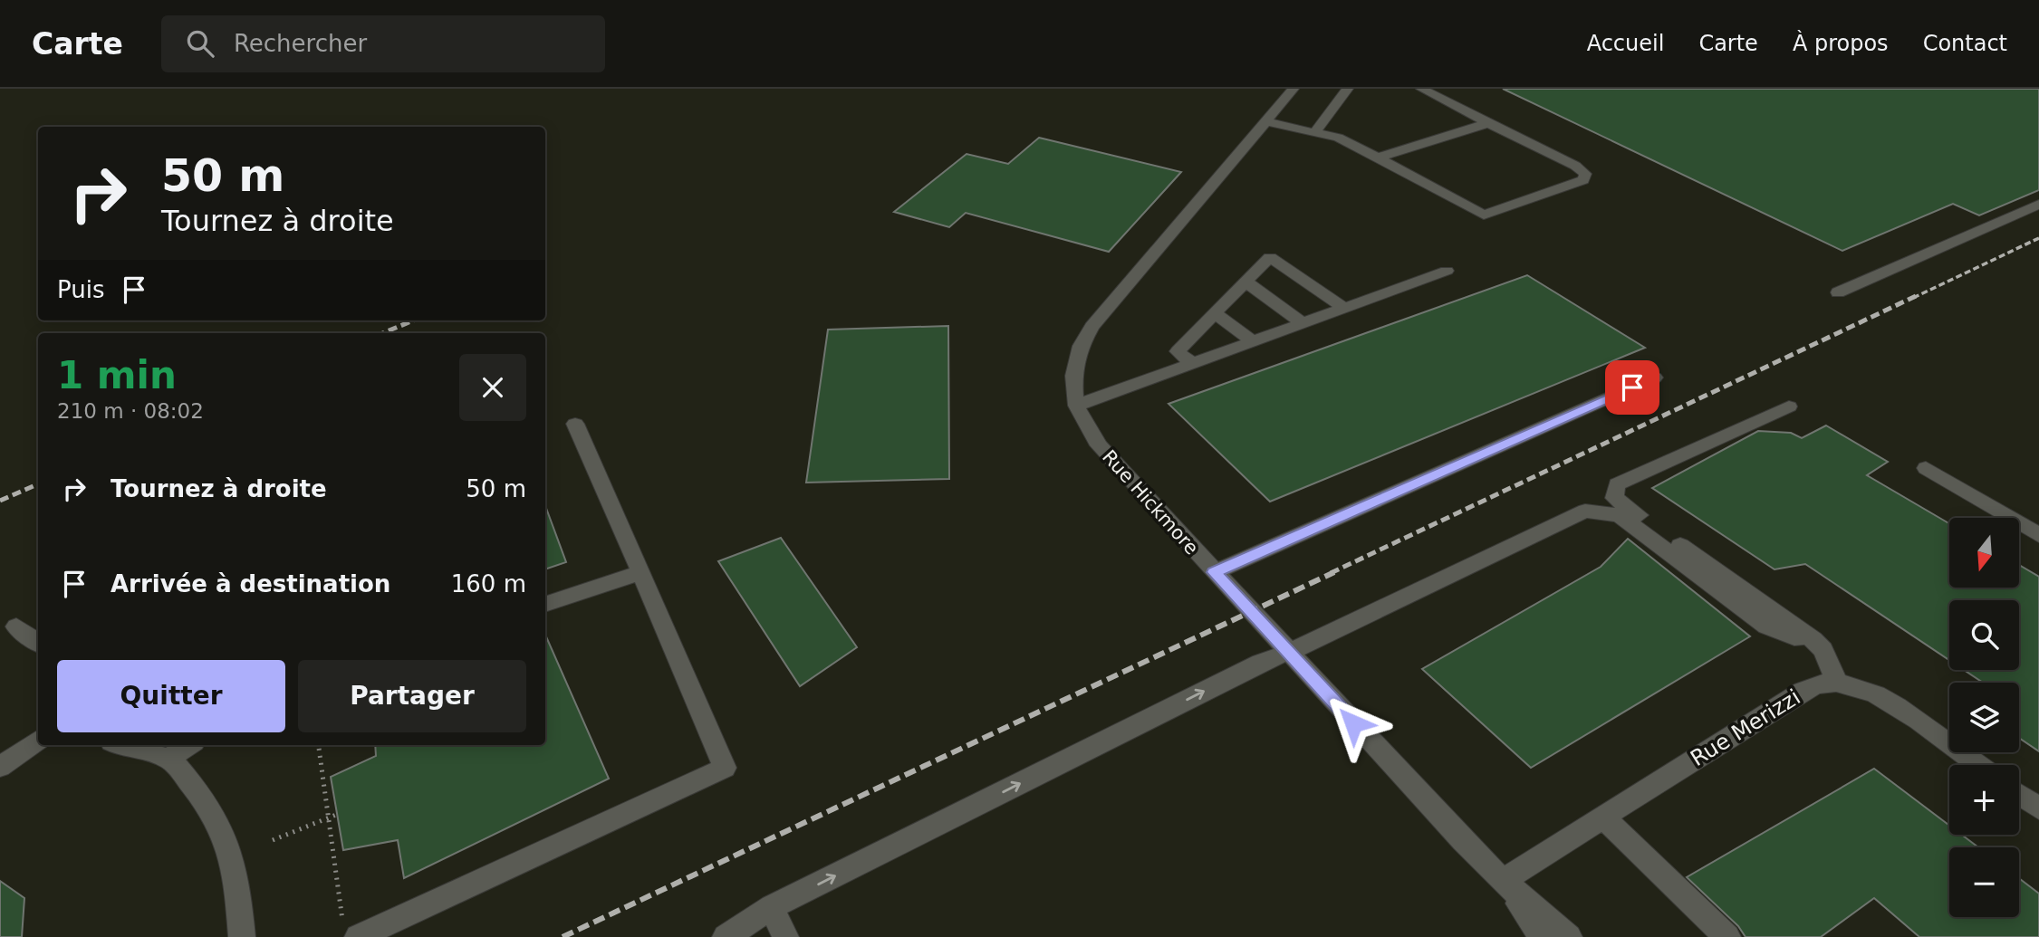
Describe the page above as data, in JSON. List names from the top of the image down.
{
  "streets": {
    "street": ["Rue Hickmore", "Rue Merizzi"]
  },
  "crossings": [
    ["Rue Hickmore", "Rue Merizzi"]
  ],
  "north": "bottom",
  "page": {
    "header": "Carte",
    "search": "Rechercher",
    "nav": [
      "Accueil",
      "Carte",
      "À propos",
      "Contact"
    ],
    "turn": ["50 m", "Tournez à droite"],
    "then": "Puis",
    "heading": ["1 min", "210 m · 08:02"],
    "list": [
      {
        "name": "Tournez à droite",
        "value": "50 m"
      },
      {
        "name": "Arrivée à destination",
        "value": "160 m"
      }
    ],
    "map_buttons": ["+", "−"],
    "buttons": ["Quitter", "Partager"]
  }
}
